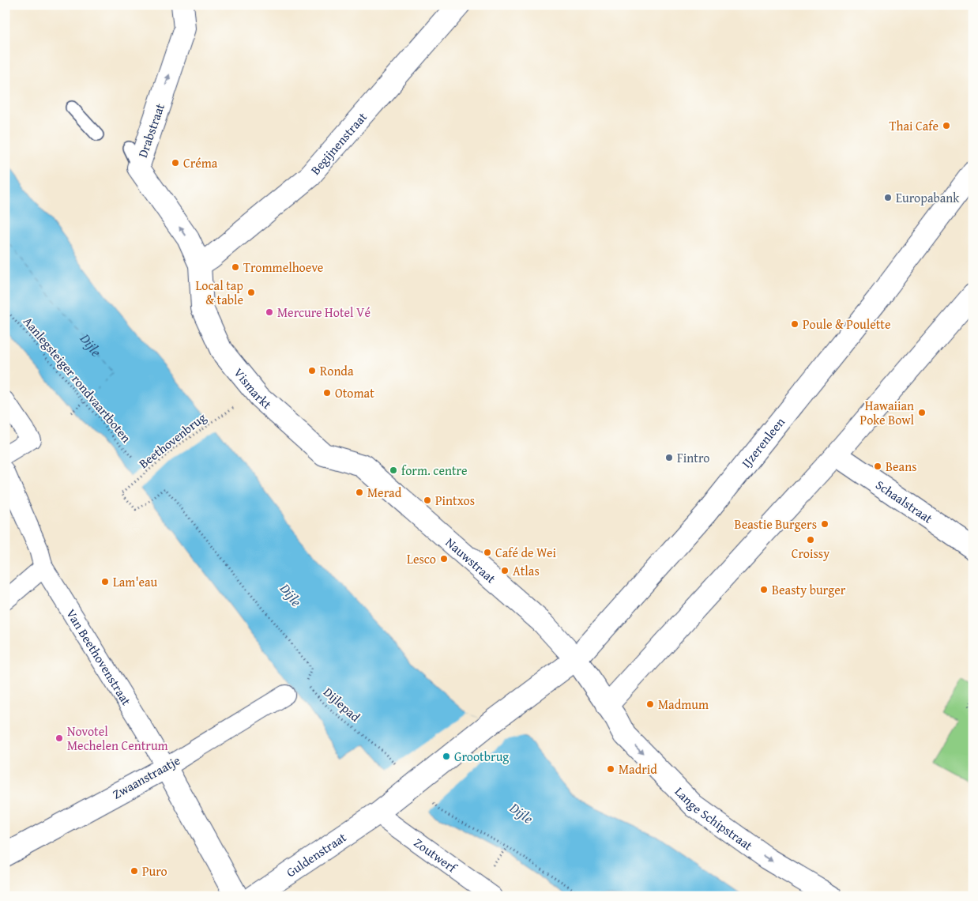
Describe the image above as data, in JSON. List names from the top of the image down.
{
  "streets": {
    "street": [
      "Drabstraat",
      "Begijnenstraat",
      "Vismarkt",
      "IJzerenleen",
      "Schaalstraat",
      "Nauwstraat",
      "Van Beethovenstraat",
      "Zwaanstraatje",
      "Lange Schipstraat",
      "Guldenstraat",
      "Zoutwerf"
    ],
    "path": ["Aanlegsteiger rondvaartboten", "Beethovenbrug", "Dijlepad"]
  },
  "crossings": [
    ["Drabstraat", "Begijnenstraat"],
    ["Drabstraat", "Vismarkt"],
    ["Begijnenstraat", "Vismarkt"],
    ["Vismarkt", "Nauwstraat"],
    ["Beethovenbrug", "Dijlepad"],
    ["IJzerenleen", "Nauwstraat"],
    ["Van Beethovenstraat", "Zwaanstraatje"],
    ["Guldenstraat", "Zoutwerf"]
  ],
  "one_way": ["Drabstraat", "Lange Schipstraat"],
  "water": ["Dijle"],
  "places": [
    "Thai Cafe",
    "Créma",
    "Europabank",
    "Trommelhoeve",
    "Local tap & table",
    "Mercure Hotel Vé",
    "Poule & Poulette",
    "Ronda",
    "Otomat",
    "Hawaiian Poke Bowl",
    "Fintro",
    "Beans",
    "form. centre",
    "Merad",
    "Pintxos",
    "Beastie Burgers",
    "Croissy",
    "Café de Wei",
    "Lesco",
    "Atlas",
    "Lam'eau",
    "Beasty burger",
    "Madmum",
    "Novotel Mechelen Centrum",
    "Grootbrug",
    "Madrid",
    "Puro"
  ]
}
